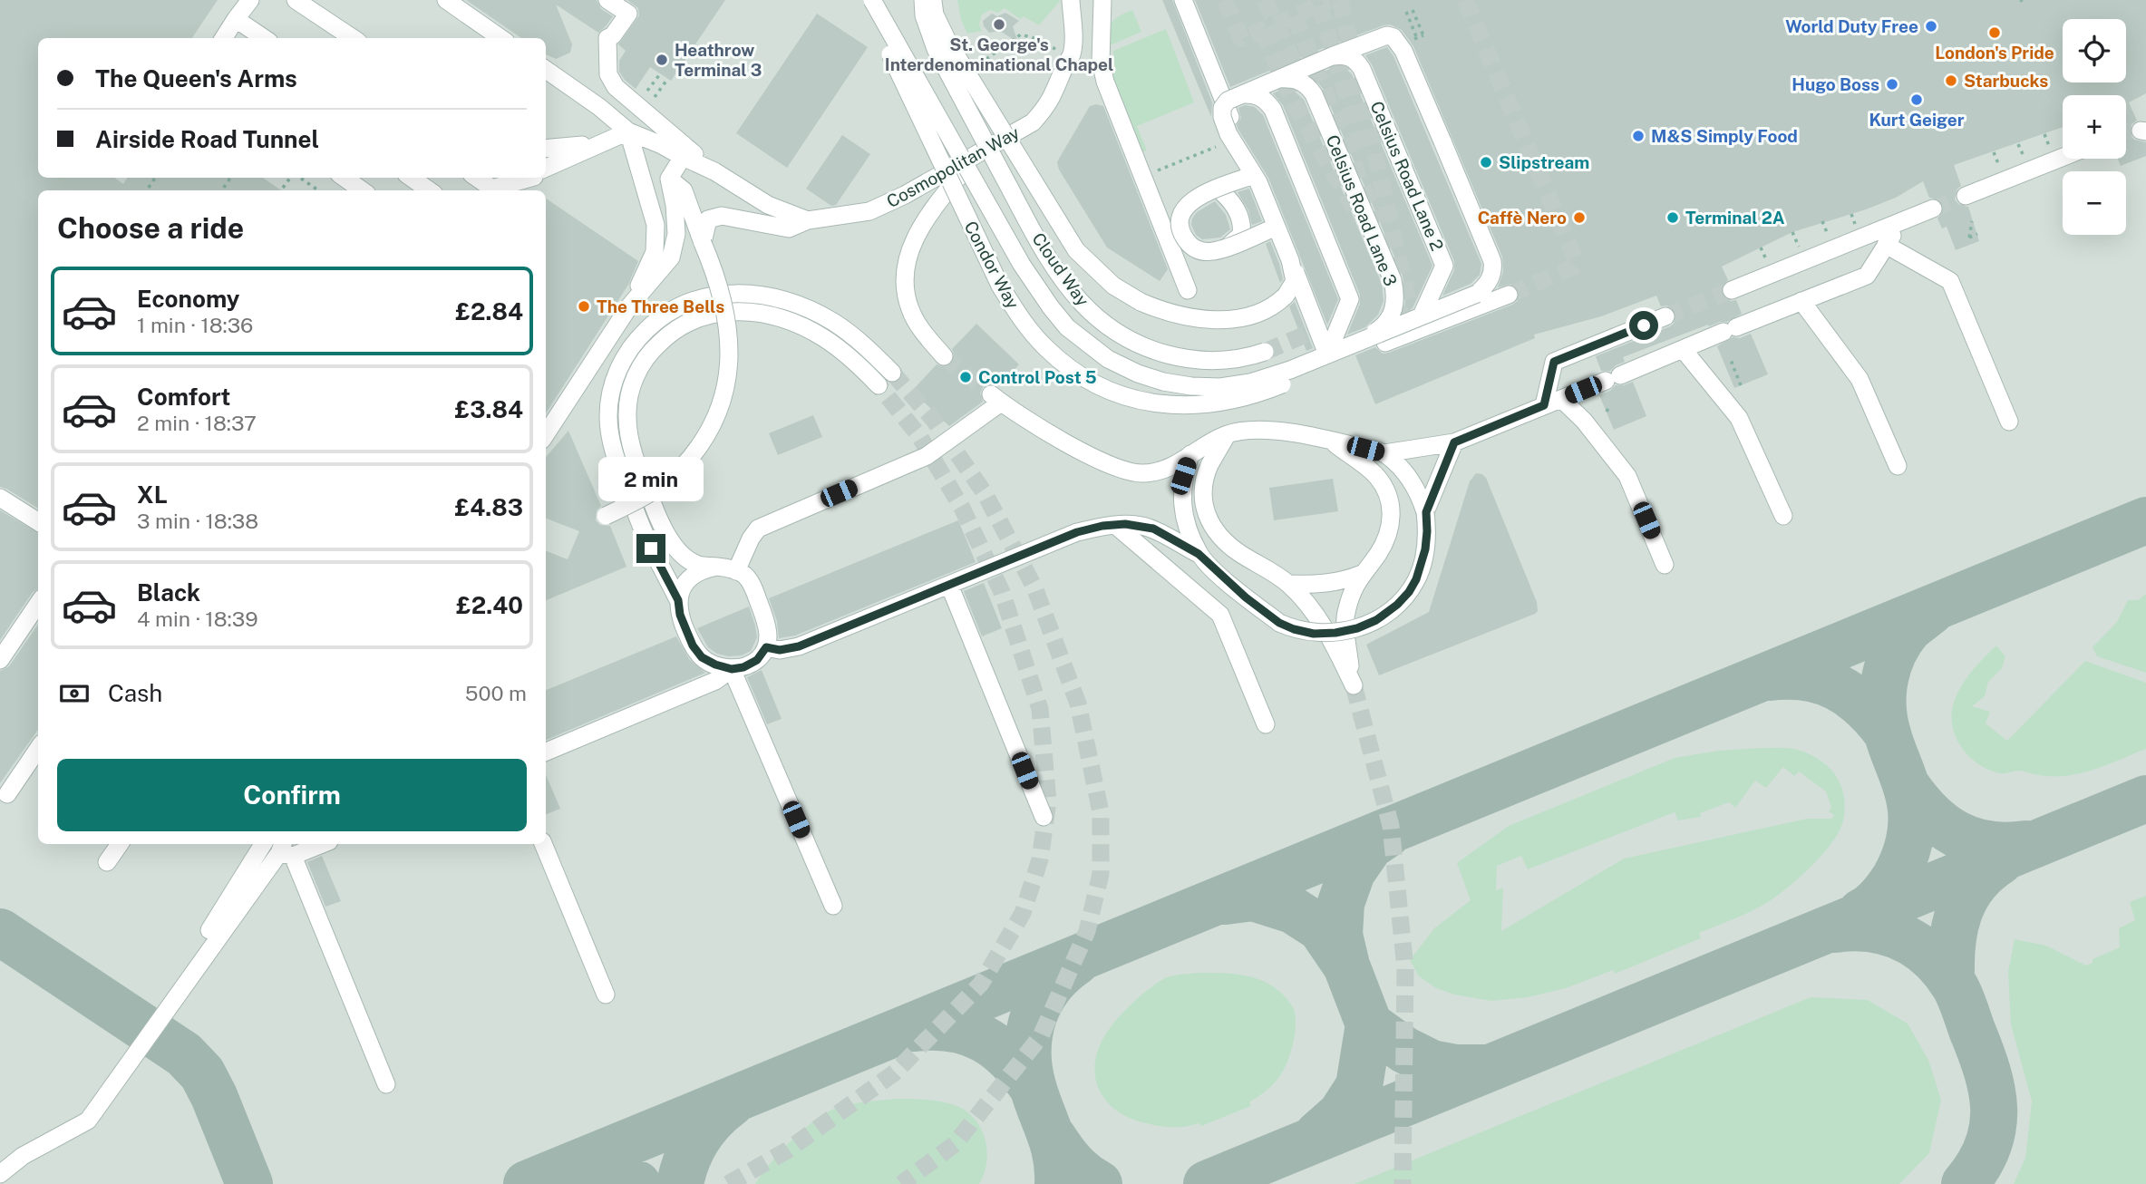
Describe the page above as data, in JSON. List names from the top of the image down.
{
  "streets": {
    "street": [
      "Cosmopolitan Way",
      "Celsius Road Lane 2",
      "Celsius Road Lane 3",
      "Condor Way",
      "Cloud Way"
    ]
  },
  "places": [
    "St. George's Interdenominational Chapel",
    "World Duty Free",
    "London's Pride",
    "Heathrow Terminal 3",
    "Starbucks",
    "Hugo Boss",
    "Kurt Geiger",
    "M&S Simply Food",
    "Slipstream",
    "Caffè Nero",
    "Terminal 2A",
    "The Three Bells",
    "Control Post 5"
  ],
  "page": {
    "map_buttons": ["+", "−"],
    "banner": ["The Queen's Arms", "Airside Road Tunnel"],
    "heading": "Choose a ride",
    "list": [
      {
        "name": "Economy",
        "note": "1 min · 18:36",
        "value": "£2.84"
      },
      {
        "name": "Comfort",
        "note": "2 min · 18:37",
        "value": "£3.84"
      },
      {
        "name": "XL",
        "note": "3 min · 18:38",
        "value": "£4.83"
      },
      {
        "name": "Black",
        "note": "4 min · 18:39",
        "value": "£2.40"
      }
    ],
    "bubble": "2 min",
    "pay": ["Cash", "500 m"],
    "buttons": "Confirm"
  }
}
